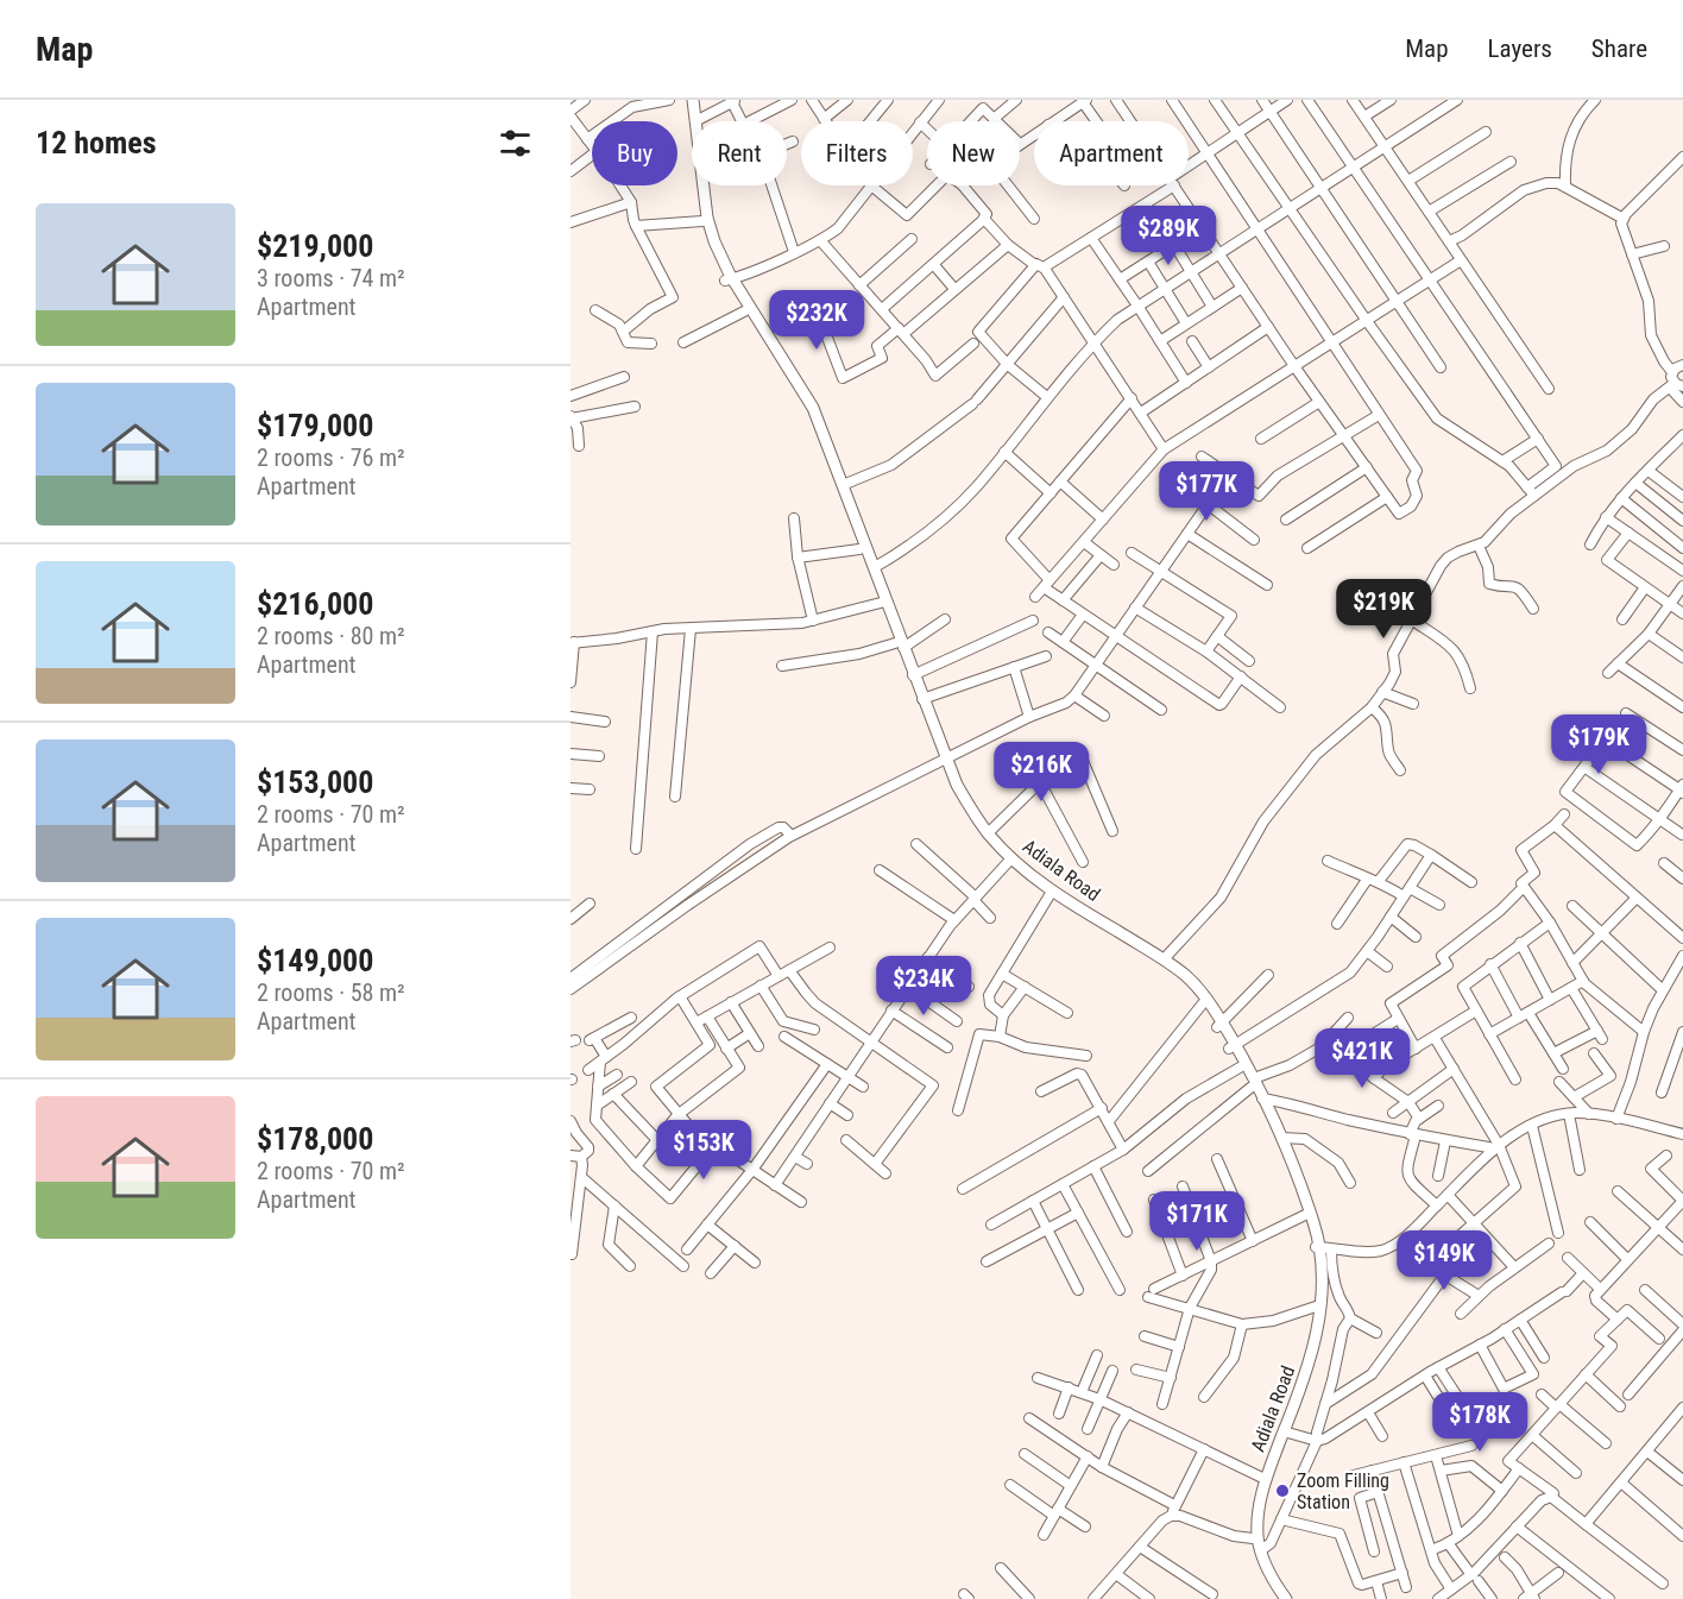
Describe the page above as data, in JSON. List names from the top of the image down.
{
  "streets": {
    "main road": ["Adiala Road"]
  },
  "places": ["Zoom Filling Station"],
  "page": {
    "header": "Map",
    "nav": ["Map", "Layers", "Share"],
    "heading": "12 homes",
    "chip": [
      "Buy",
      "Rent",
      "Filters",
      "New",
      "Apartment"
    ],
    "list": [
      {
        "name": "$219,000",
        "note": "3 rooms · 74 m² · Apartment"
      },
      {
        "name": "$179,000",
        "note": "2 rooms · 76 m² · Apartment"
      },
      {
        "name": "$216,000",
        "note": "2 rooms · 80 m² · Apartment"
      },
      {
        "name": "$153,000",
        "note": "2 rooms · 70 m² · Apartment"
      },
      {
        "name": "$149,000",
        "note": "2 rooms · 58 m² · Apartment"
      },
      {
        "name": "$178,000",
        "note": "2 rooms · 70 m² · Apartment"
      }
    ],
    "price": [
      "$289K",
      "$232K",
      "$177K",
      "$219K",
      "$179K",
      "$216K",
      "$234K",
      "$421K",
      "$153K",
      "$171K",
      "$149K",
      "$178K"
    ]
  }
}
